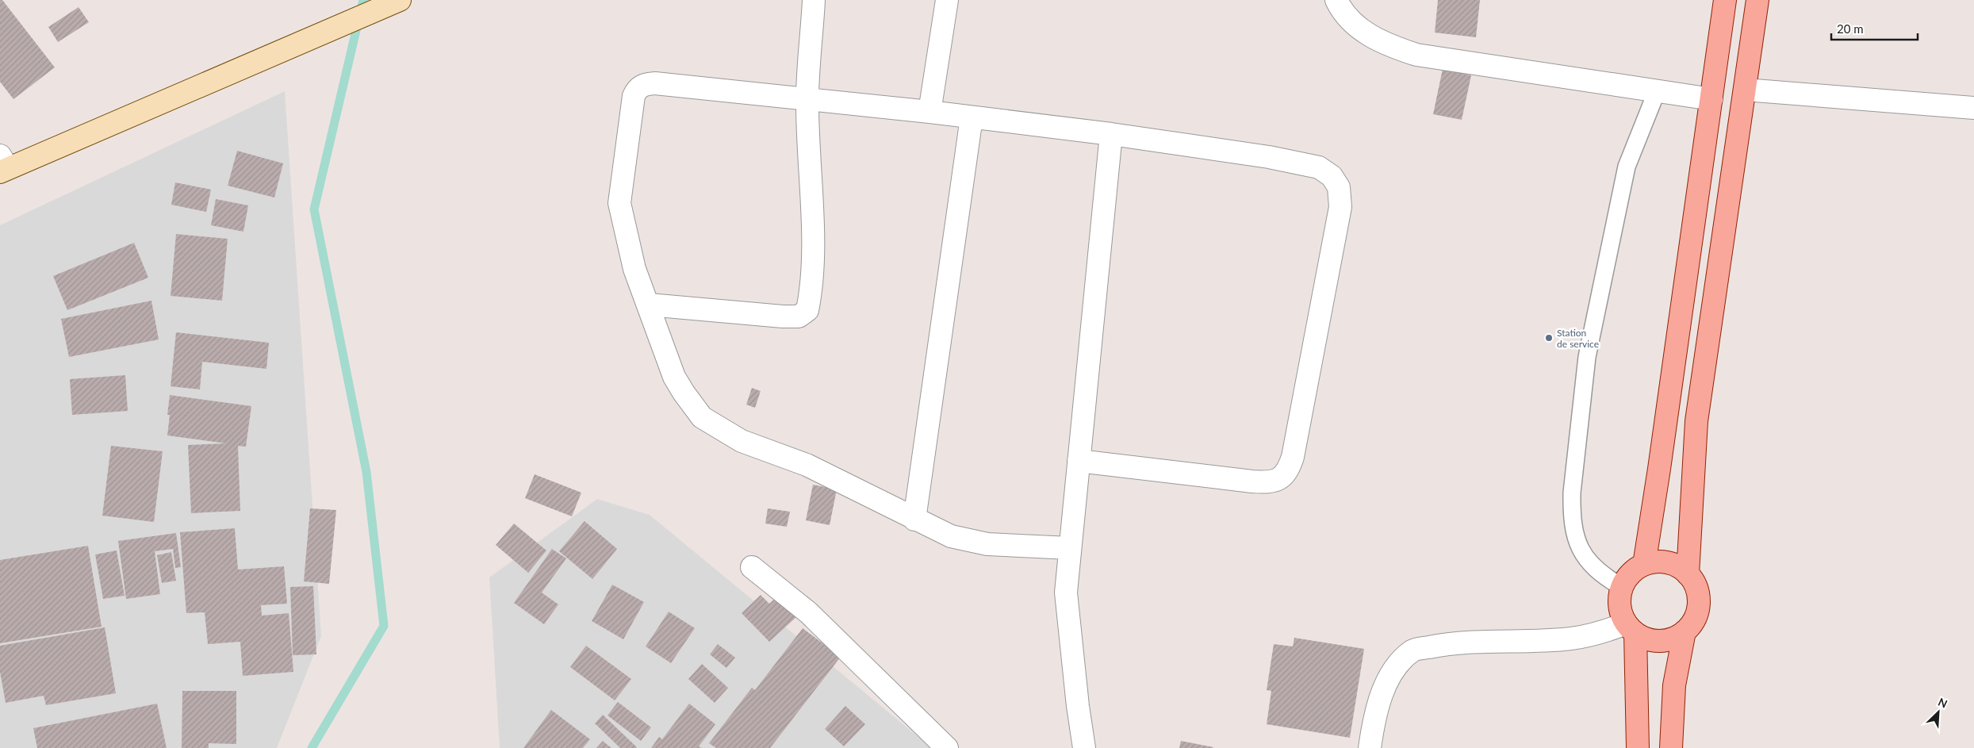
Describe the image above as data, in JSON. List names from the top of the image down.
{
  "places": ["Station de service"],
  "scale_bar": "20 m",
  "north": "top right"
}
